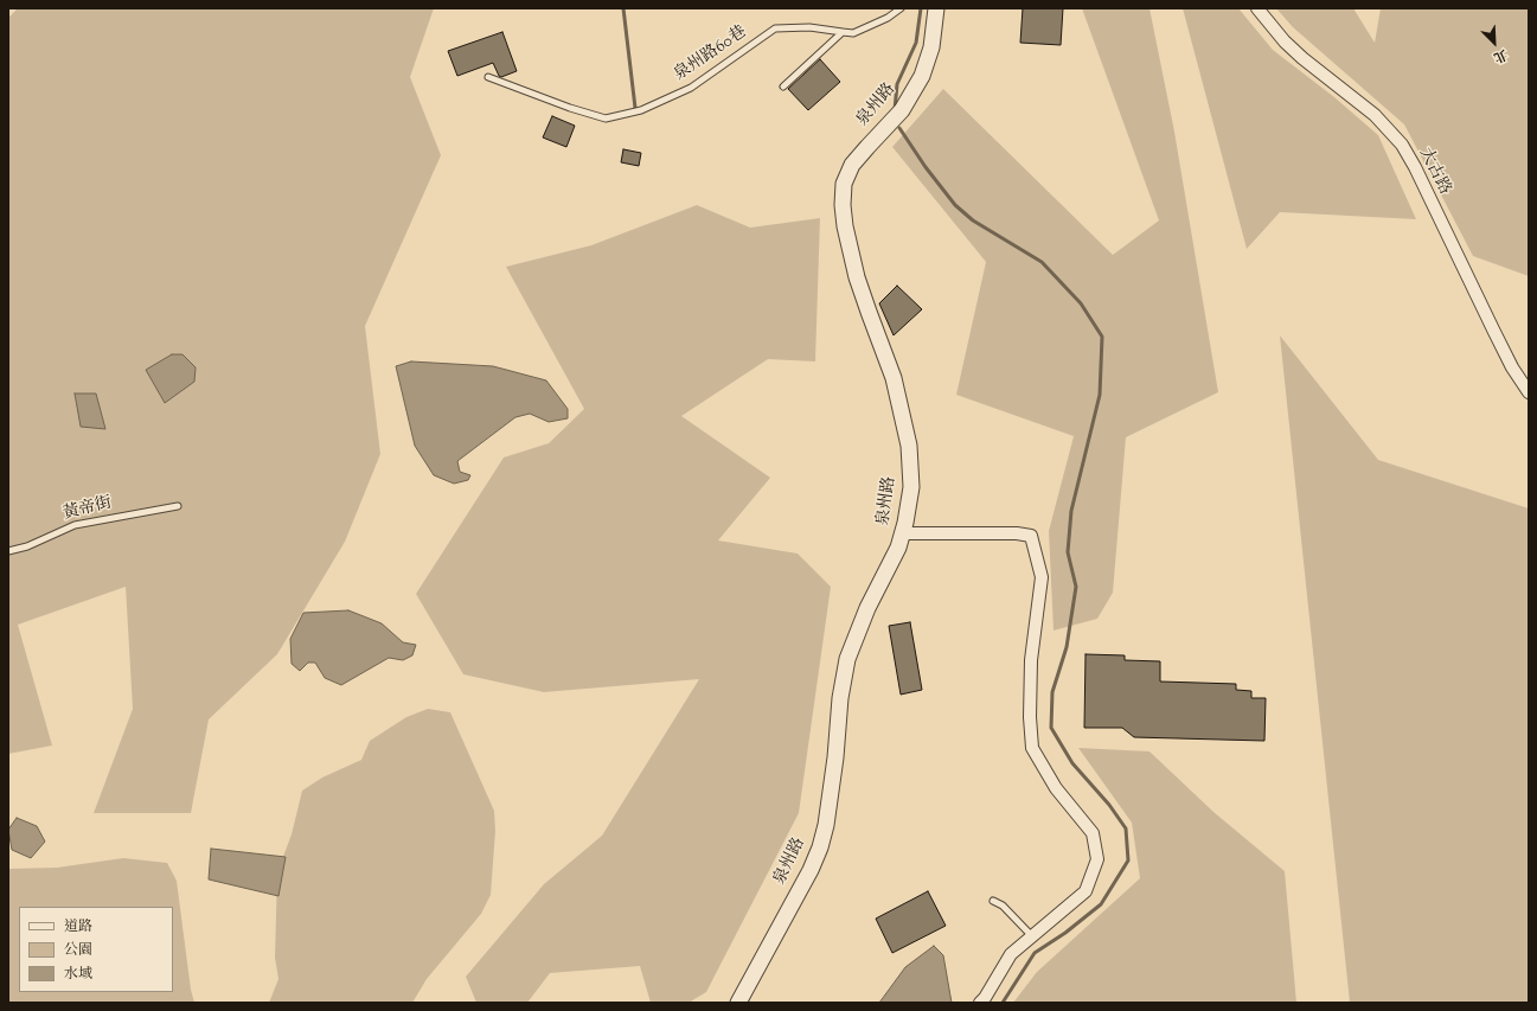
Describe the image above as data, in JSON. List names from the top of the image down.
{
  "streets": {
    "street": ["泉州路", "大古路"],
    "lane": ["泉州路60巷", "黃帝街"]
  },
  "legend": ["道路", "公園", "水域"],
  "north": "bottom right"
}
